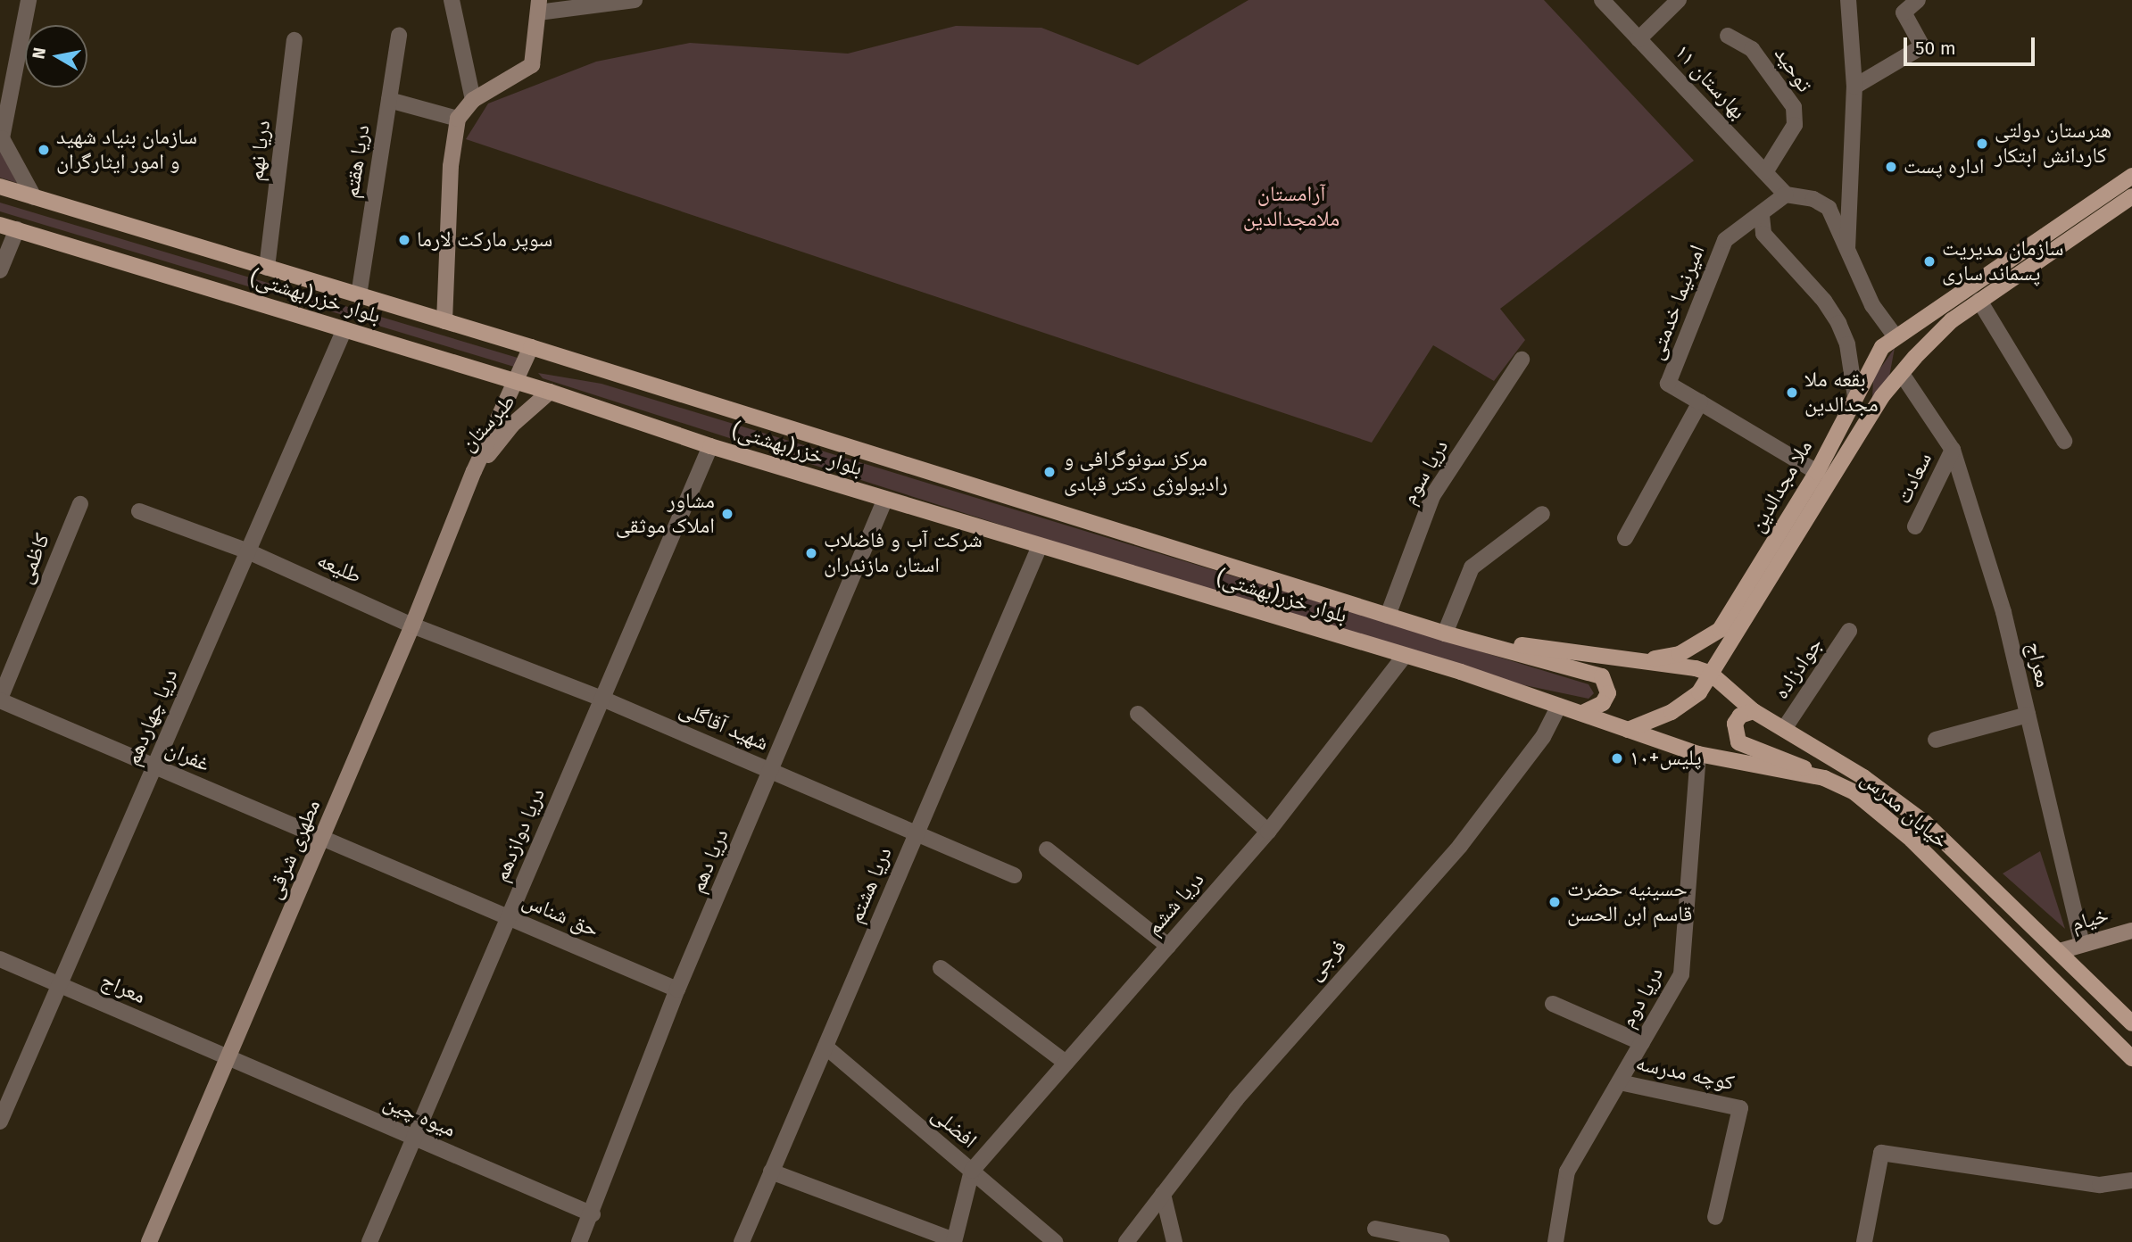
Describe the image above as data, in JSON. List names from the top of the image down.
{
  "streets": {
    "main road": [
      "بلوار خزر(بهشتی)",
      "طبرستان",
      "ملا مجدالدین",
      "خیابان مدرس",
      "مطهری شرقی",
      "خیام"
    ],
    "street": [
      "توحید",
      "بهارستان ۱۱",
      "دریا نهم",
      "دریا هقتم",
      "امیرنیما خدمتی",
      "دریا سوم",
      "سعادت",
      "کاظمی",
      "طلیعه",
      "معراج",
      "جوادزاده",
      "دریا چهاردهم",
      "شهید آقاگلی",
      "غفران",
      "دریا دوازدهم",
      "دریا دهم",
      "دریا هشتم",
      "دریا ششم",
      "حق شناس",
      "فرجی",
      "دریا دوم",
      "کوچه مدرسه",
      "میوه چین",
      "افضلی"
    ]
  },
  "crossings": [
    ["توحید", "بهارستان ۱۱"],
    ["دریا نهم", "بلوار خزر(بهشتی)"],
    ["دریا هقتم", "بلوار خزر(بهشتی)"],
    ["بلوار خزر(بهشتی)", "طبرستان"],
    ["بلوار خزر(بهشتی)", "دریا سوم"],
    ["بلوار خزر(بهشتی)", "دریا چهاردهم"],
    ["بلوار خزر(بهشتی)", "خیابان مدرس"],
    ["بلوار خزر(بهشتی)", "دریا دوازدهم"],
    ["بلوار خزر(بهشتی)", "دریا دهم"],
    ["بلوار خزر(بهشتی)", "دریا هشتم"],
    ["بلوار خزر(بهشتی)", "دریا ششم"],
    ["بلوار خزر(بهشتی)", "فرجی"],
    ["طبرستان", "مطهری شرقی"],
    ["سعادت", "معراج"],
    ["ملا مجدالدین", "معراج"],
    ["ملا مجدالدین", "خیابان مدرس"],
    ["کاظمی", "غفران"],
    ["طلیعه", "دریا چهاردهم"],
    ["طلیعه", "شهید آقاگلی"],
    ["طلیعه", "مطهری شرقی"],
    ["معراج", "دریا چهاردهم"],
    ["معراج", "مطهری شرقی"],
    ["معراج", "خیام"],
    ["معراج", "میوه چین"],
    ["جوادزاده", "خیابان مدرس"],
    ["دریا چهاردهم", "غفران"],
    ["شهید آقاگلی", "دریا دوازدهم"],
    ["شهید آقاگلی", "مطهری شرقی"],
    ["شهید آقاگلی", "دریا دهم"],
    ["شهید آقاگلی", "دریا هشتم"],
    ["غفران", "مطهری شرقی"],
    ["غفران", "حق شناس"],
    ["خیابان مدرس", "خیام"],
    ["خیابان مدرس", "دریا دوم"],
    ["دریا دوازدهم", "حق شناس"],
    ["دریا دوازدهم", "میوه چین"],
    ["مطهری شرقی", "حق شناس"],
    ["مطهری شرقی", "میوه چین"],
    ["دریا دهم", "حق شناس"],
    ["دریا دهم", "میوه چین"],
    ["دریا هشتم", "افضلی"],
    ["دریا ششم", "افضلی"],
    ["دریا دوم", "کوچه مدرسه"]
  ],
  "parks": ["آرامستان ملامجدالدین"],
  "places": [
    "هنرستان دولتی کاردانش ابتکار",
    "سازمان بنیاد شهید و امور ایثارگران",
    "اداره پست",
    "سوپر مارکت لارما",
    "سازمان مدیریت پسماند ساری",
    "بقعه ملا مجدالدين",
    "مركز سونوگرافی و راديولوژی دكتر قبادی",
    "مشاور املاک موثقی",
    "شرکت آب و فاضلاب استان مازندران",
    "پلیس+١٠",
    "حسینیه حضرت قاسم ابن الحسن"
  ],
  "scale_bar": "50 m",
  "north": "left"
}
